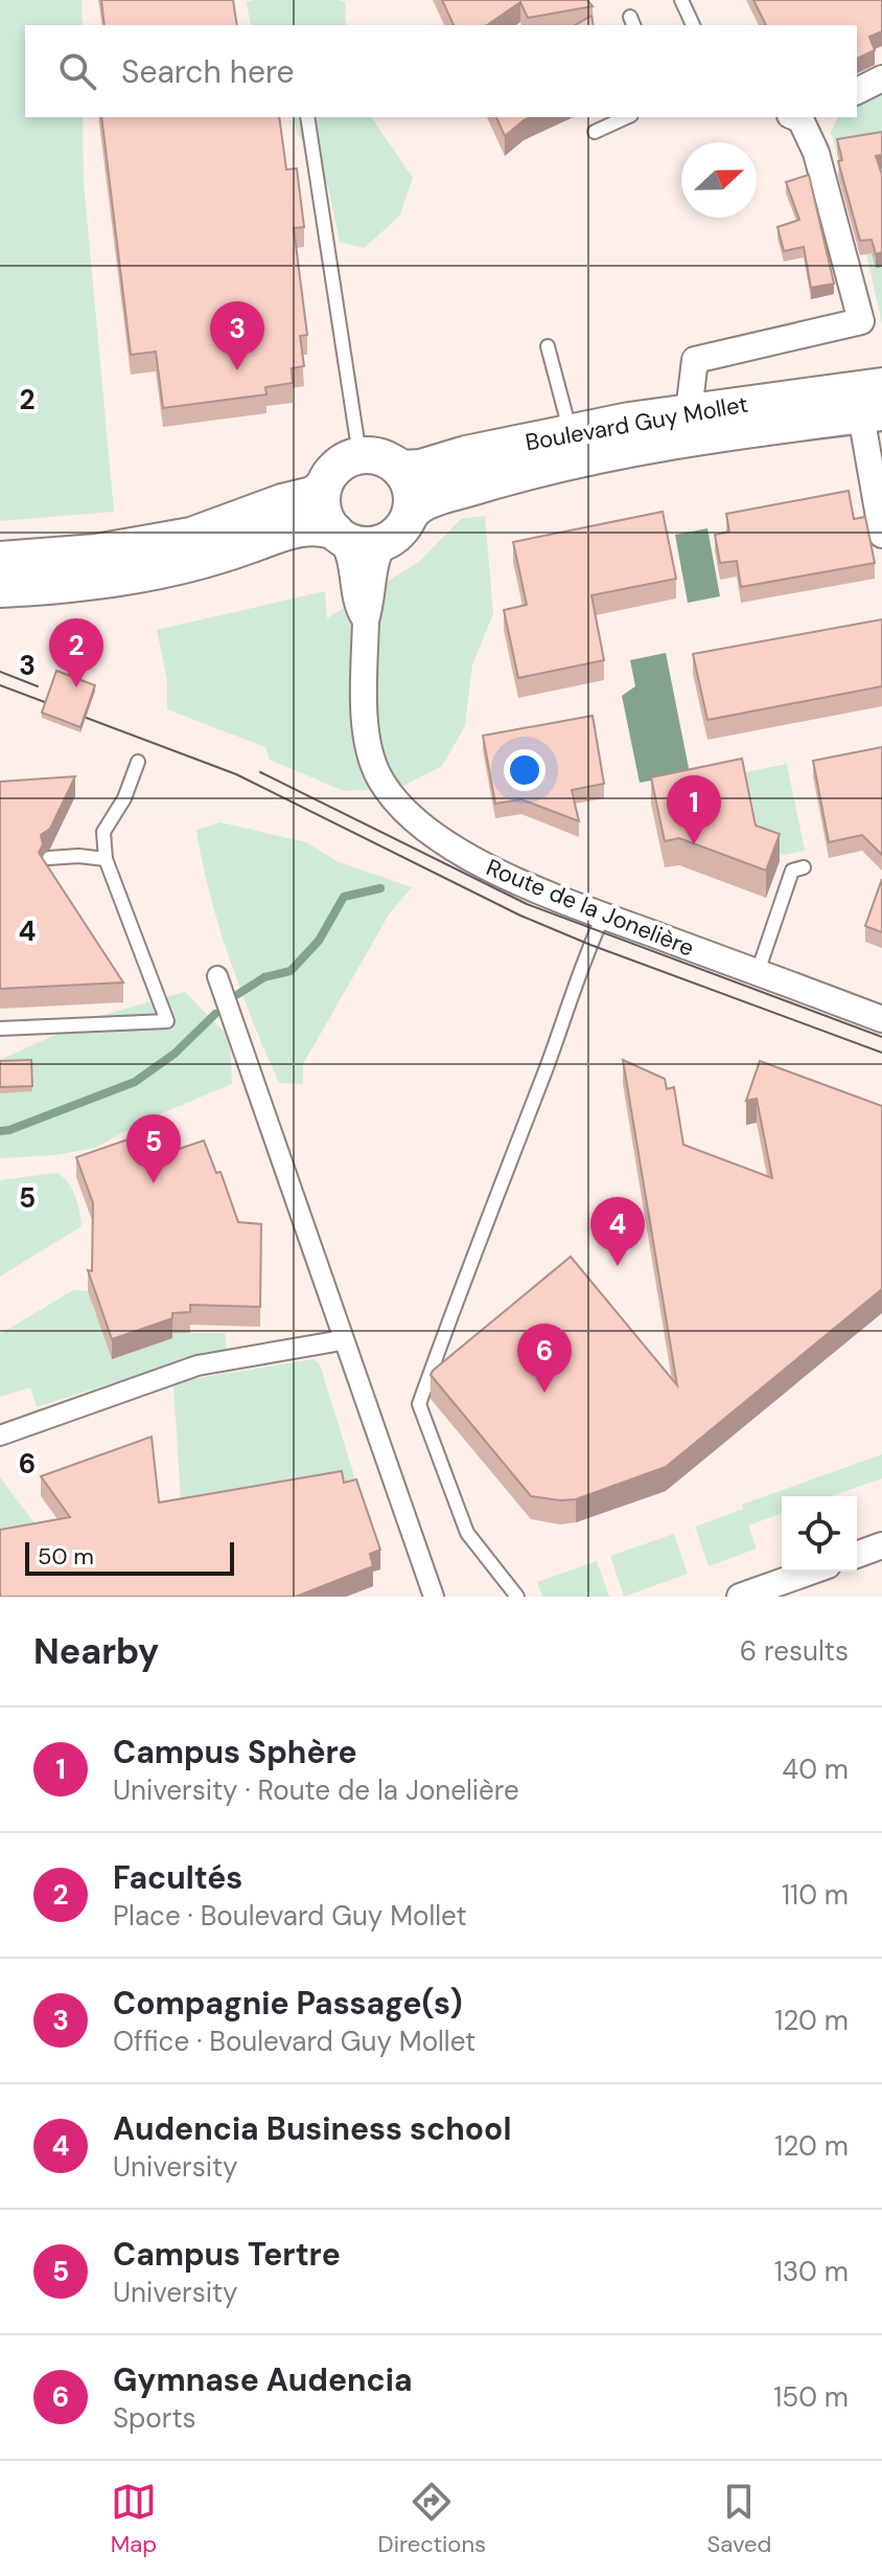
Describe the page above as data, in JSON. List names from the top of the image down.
{
  "streets": {
    "main road": ["Boulevard Guy Mollet"],
    "street": ["Route de la Jonelière"]
  },
  "crossings": [
    ["Boulevard Guy Mollet", "Route de la Jonelière"]
  ],
  "scale_bar": "50 m",
  "north": "right",
  "page": {
    "search": "Search here",
    "pins": [
      "3",
      "2",
      "1",
      "5",
      "4",
      "6"
    ],
    "scale": "50 m",
    "heading": ["Nearby", "6 results"],
    "list": [
      {
        "mark": "1",
        "name": "Campus Sphère",
        "note": "University · Route de la Jonelière",
        "value": "40 m"
      },
      {
        "mark": "2",
        "name": "Facultés",
        "note": "Place · Boulevard Guy Mollet",
        "value": "110 m"
      },
      {
        "mark": "3",
        "name": "Compagnie Passage(s)",
        "note": "Office · Boulevard Guy Mollet",
        "value": "120 m"
      },
      {
        "mark": "4",
        "name": "Audencia Business school",
        "note": "University",
        "value": "120 m"
      },
      {
        "mark": "5",
        "name": "Campus Tertre",
        "note": "University",
        "value": "130 m"
      },
      {
        "mark": "6",
        "name": "Gymnase Audencia",
        "note": "Sports",
        "value": "150 m"
      }
    ],
    "nav": ["Map", "Directions", "Saved"]
  },
  "grid": {
    "rows": [
      "2",
      "3",
      "4",
      "5",
      "6"
    ]
  }
}
